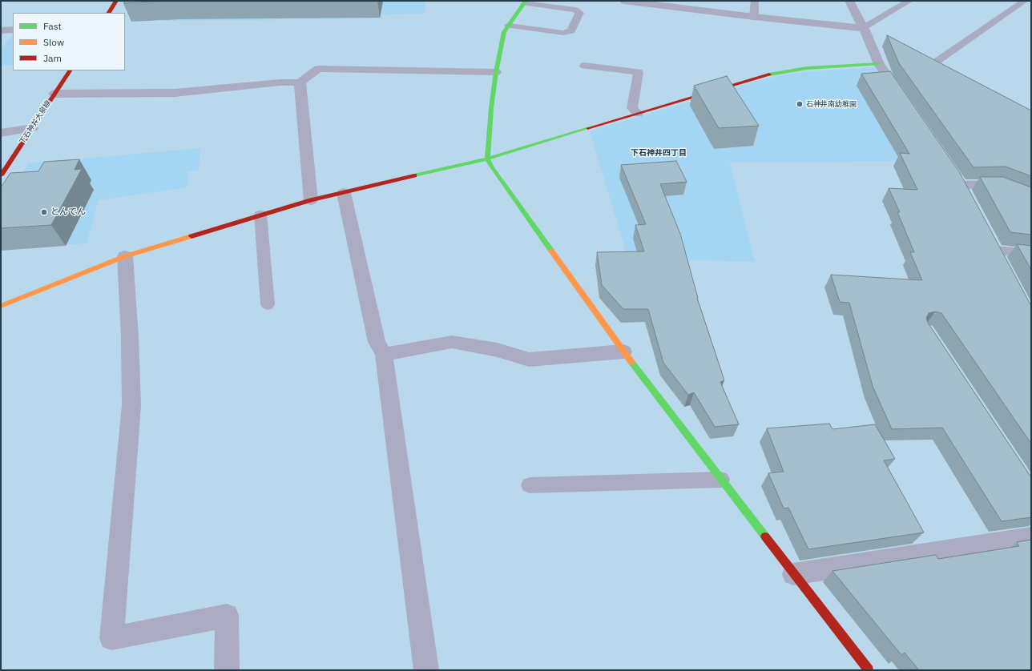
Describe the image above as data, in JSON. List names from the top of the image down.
{
  "streets": {
    "street": ["下石神井大泉線"]
  },
  "districts": ["下石神井四丁目"],
  "places": ["石神井南幼稚園", "とんでん"],
  "legend": ["Fast", "Slow", "Jam"]
}
